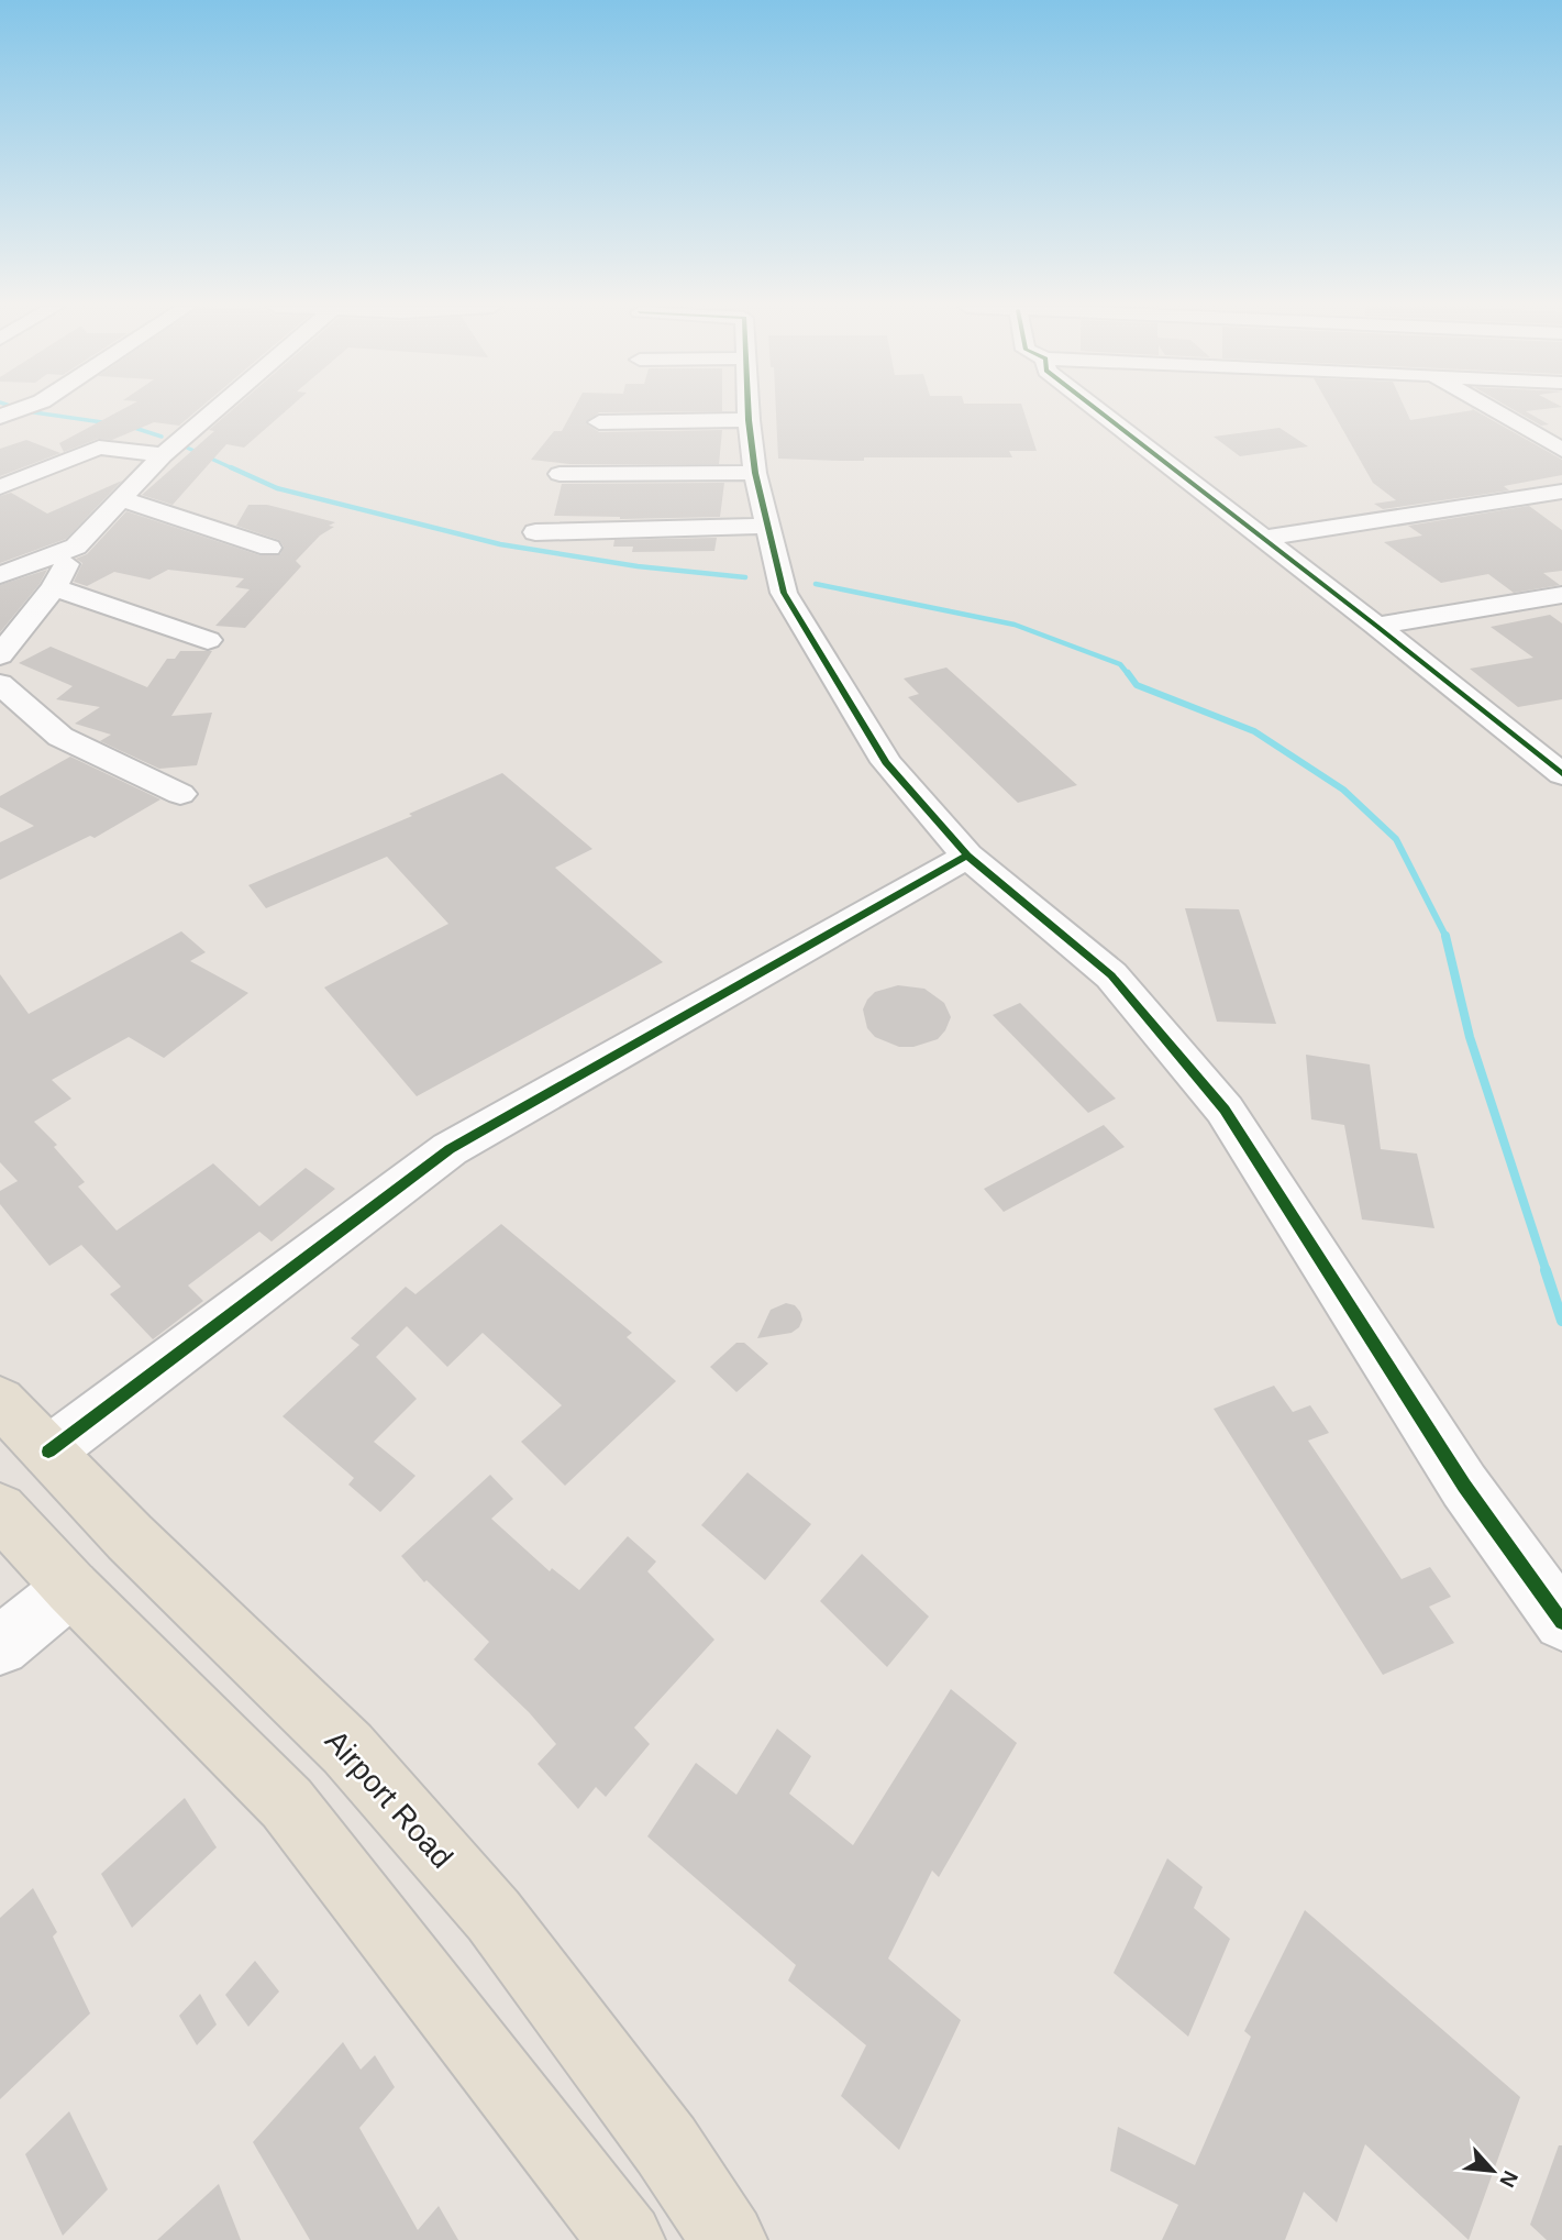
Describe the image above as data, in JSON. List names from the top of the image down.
{
  "streets": {
    "main road": ["Airport Road"]
  },
  "north": "bottom right"
}
